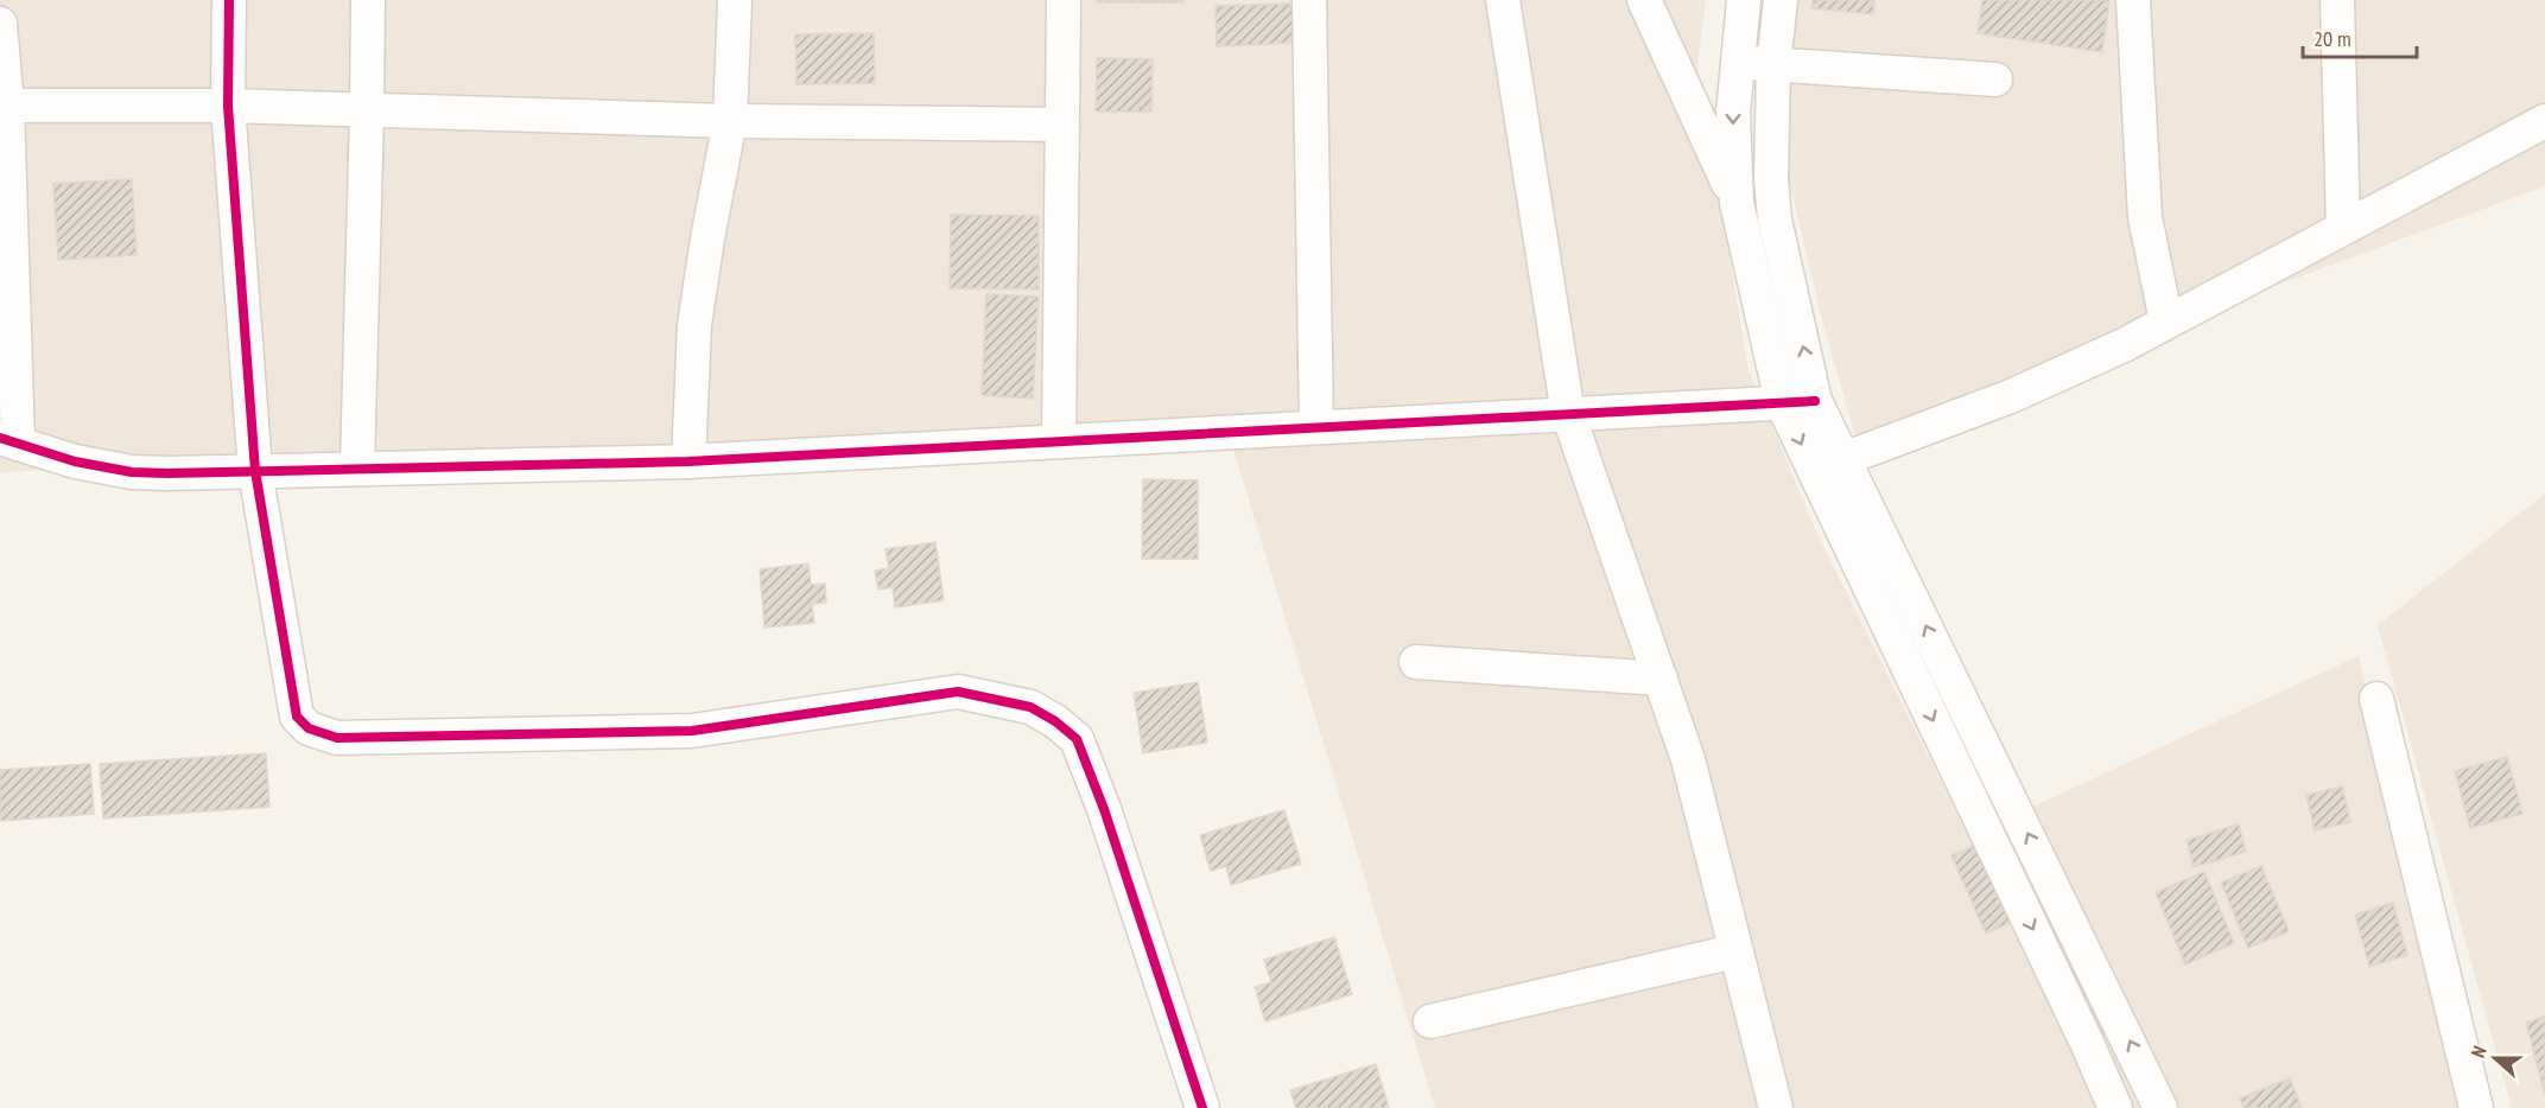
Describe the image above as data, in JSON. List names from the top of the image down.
{
  "scale_bar": "20 m",
  "north": "left"
}
